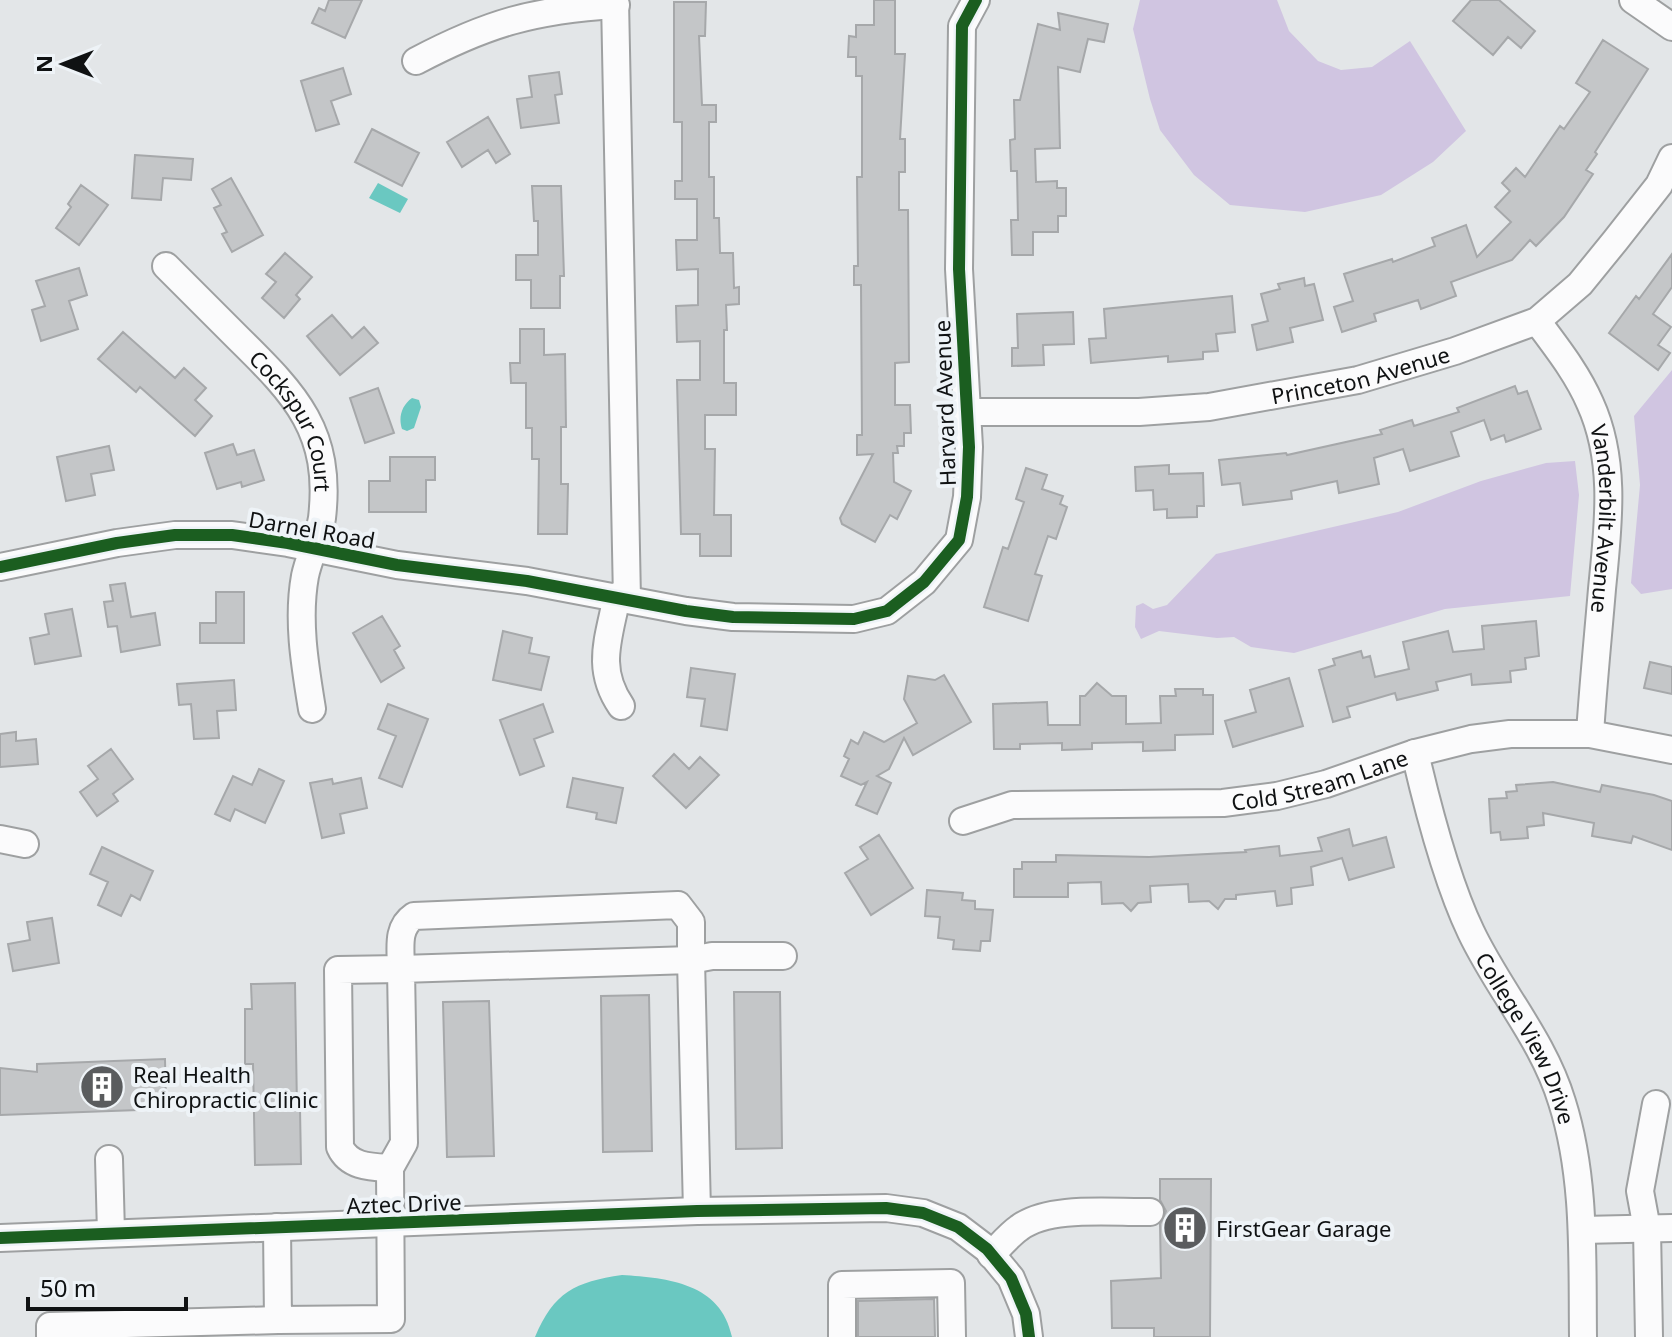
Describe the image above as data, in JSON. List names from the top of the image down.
{
  "streets": {
    "street": [
      "Princeton Avenue",
      "Harvard Avenue",
      "Cockspur Court",
      "Vanderbilt Avenue",
      "Darnel Road",
      "Cold Stream Lane",
      "College View Drive",
      "Aztec Drive"
    ]
  },
  "crossings": [
    ["Princeton Avenue", "Harvard Avenue"],
    ["Princeton Avenue", "Vanderbilt Avenue"],
    ["Harvard Avenue", "Darnel Road"],
    ["Cockspur Court", "Darnel Road"],
    ["Vanderbilt Avenue", "Cold Stream Lane"],
    ["Cold Stream Lane", "College View Drive"]
  ],
  "places": {
    "building": ["Real Health Chiropractic Clinic", "FirstGear Garage"]
  },
  "scale_bar": "50 m",
  "north": "left"
}
